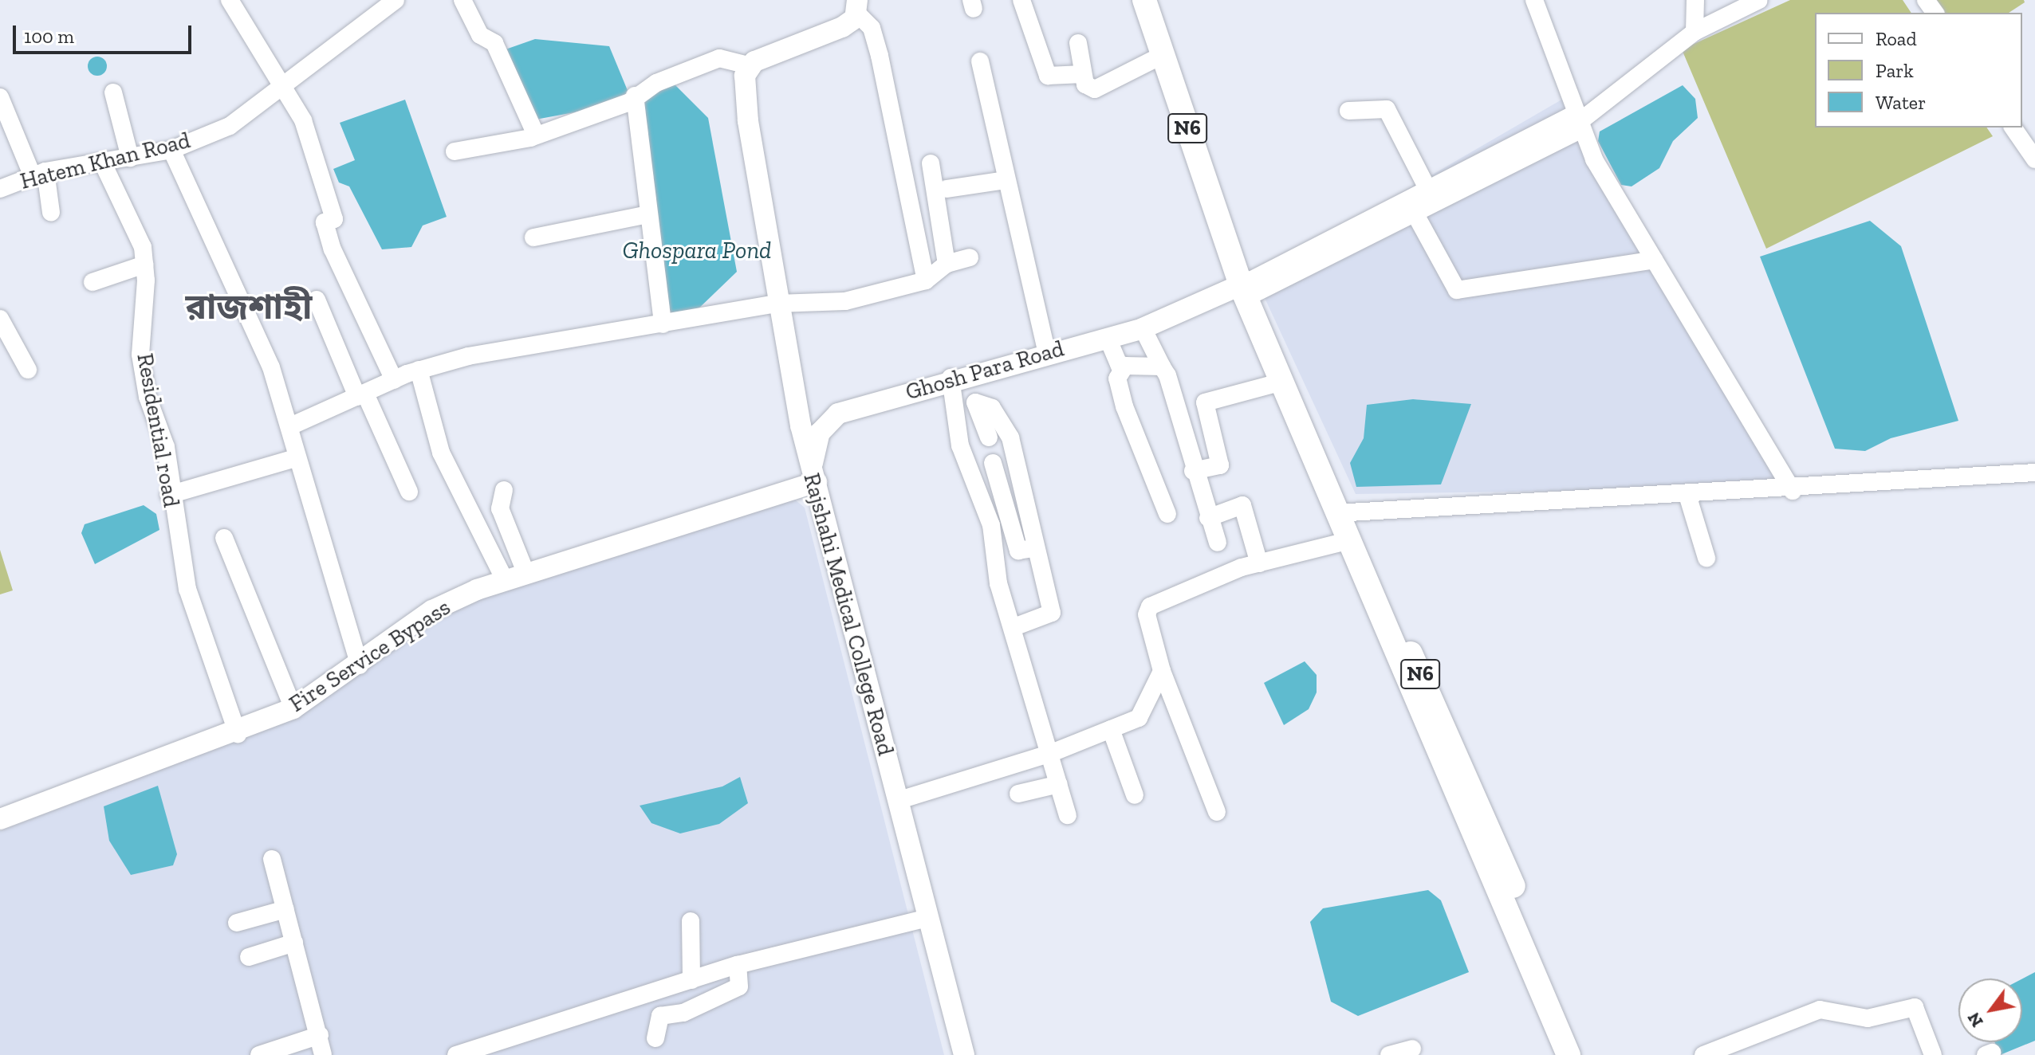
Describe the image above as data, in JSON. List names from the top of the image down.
{
  "streets": {
    "highway": ["N6"],
    "main road": ["Ghosh Para Road", "Rajshahi Medical College Road", "Fire Service Bypass"],
    "street": ["Hatem Khan Road", "Residential road"]
  },
  "crossings": [
    ["N6", "Ghosh Para Road"],
    ["Hatem Khan Road", "Residential road"],
    ["Residential road", "Fire Service Bypass"],
    ["Rajshahi Medical College Road", "Fire Service Bypass"]
  ],
  "districts": ["রাজশাহী"],
  "water": ["Ghospara Pond"],
  "legend": ["Road", "Park", "Water"],
  "scale_bar": "100 m",
  "north": "bottom left"
}
